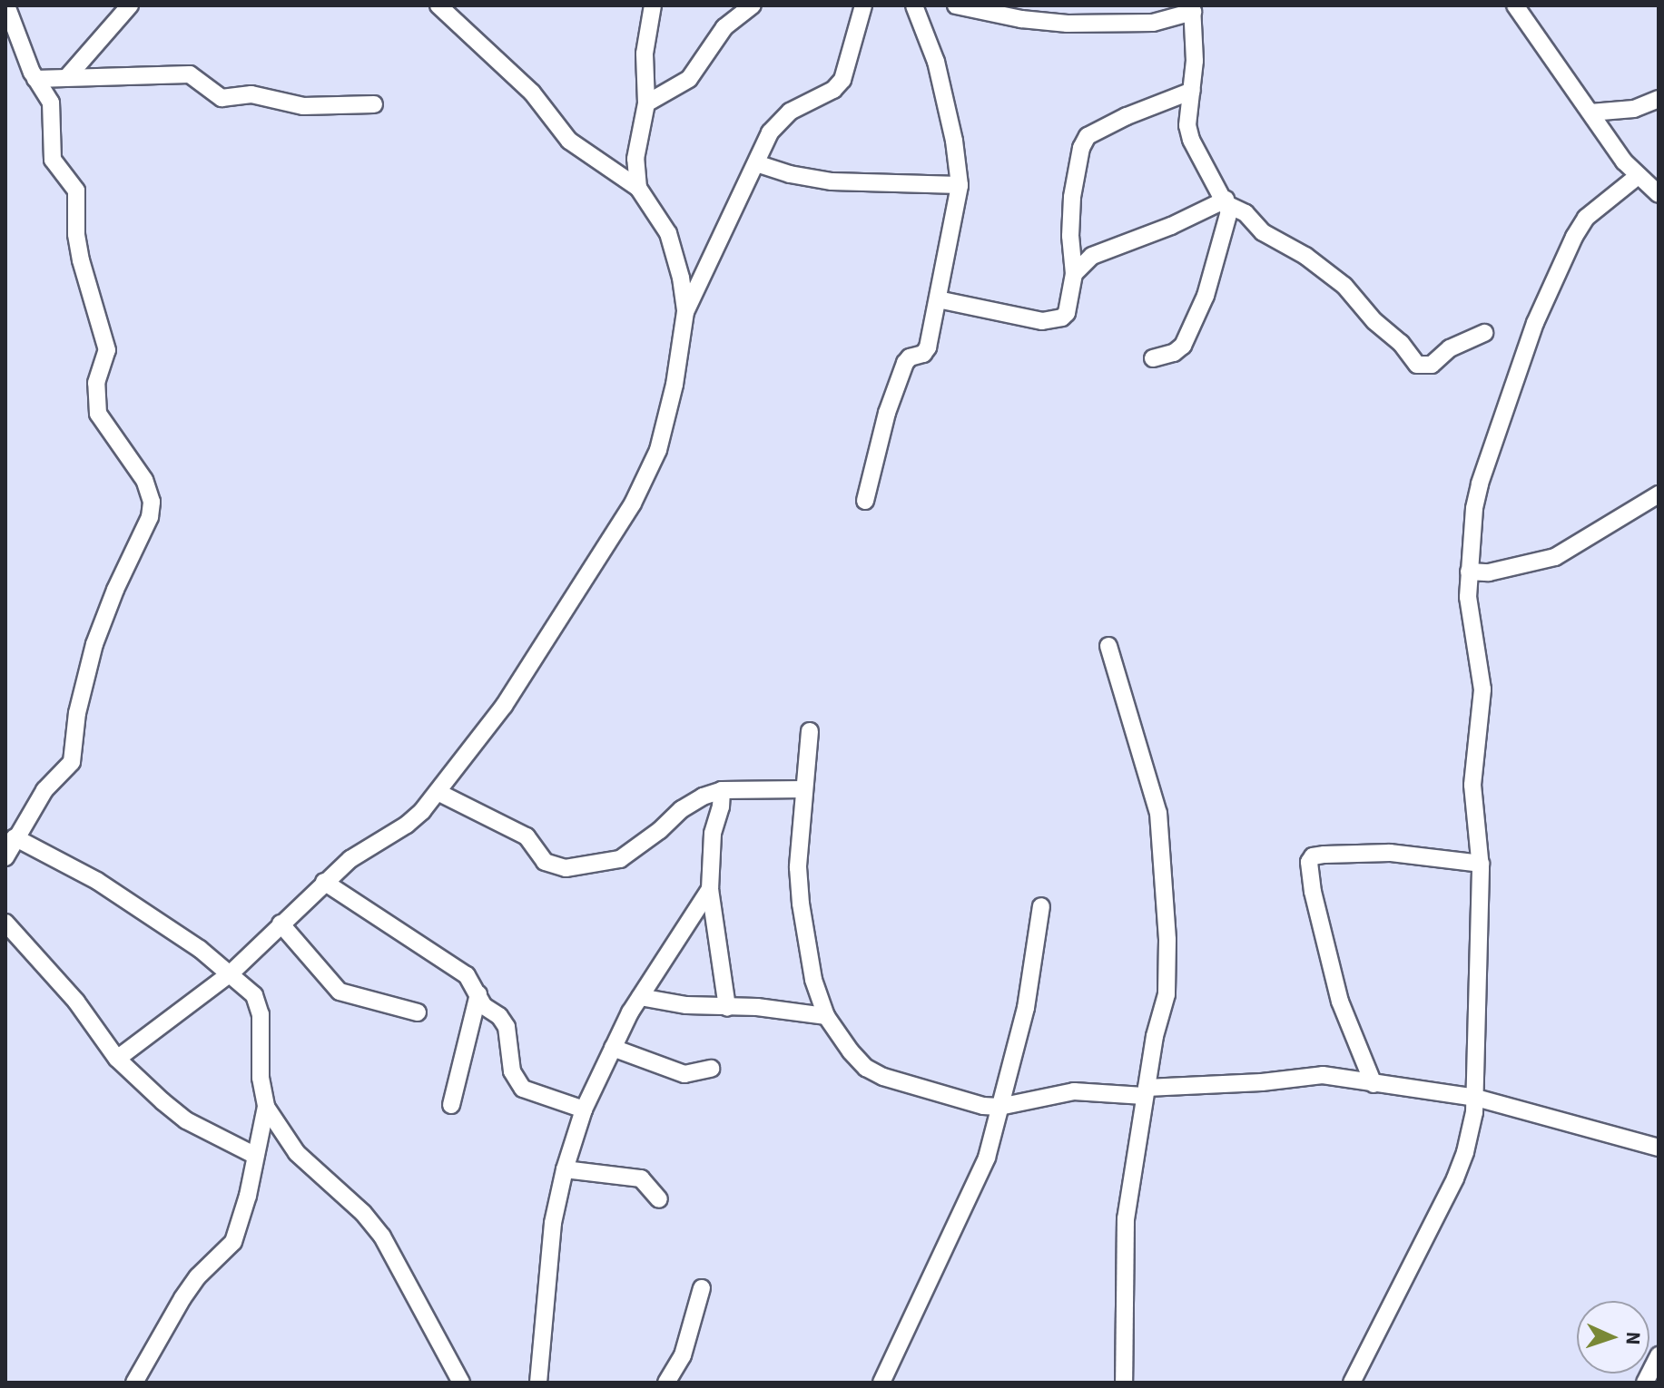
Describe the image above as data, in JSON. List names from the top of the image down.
{
  "north": "right"
}
